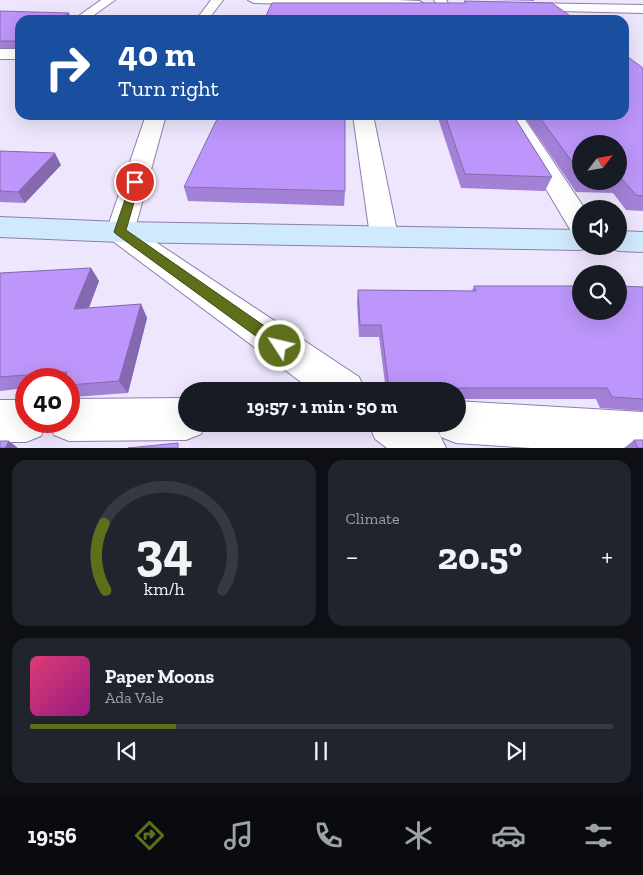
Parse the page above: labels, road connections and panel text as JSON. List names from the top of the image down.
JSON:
{
  "north": "top right",
  "page": {
    "turn": ["40 m", "Turn right"],
    "limit": "40",
    "trip": "19:57 · 1 min · 50 m",
    "tile": "Climate",
    "heat": ["−", "20.5°", "+"],
    "song": ["Paper Moons", "Ada Vale"],
    "tabs": "19:56",
    "gauge": ["34", "km/h"]
  }
}
